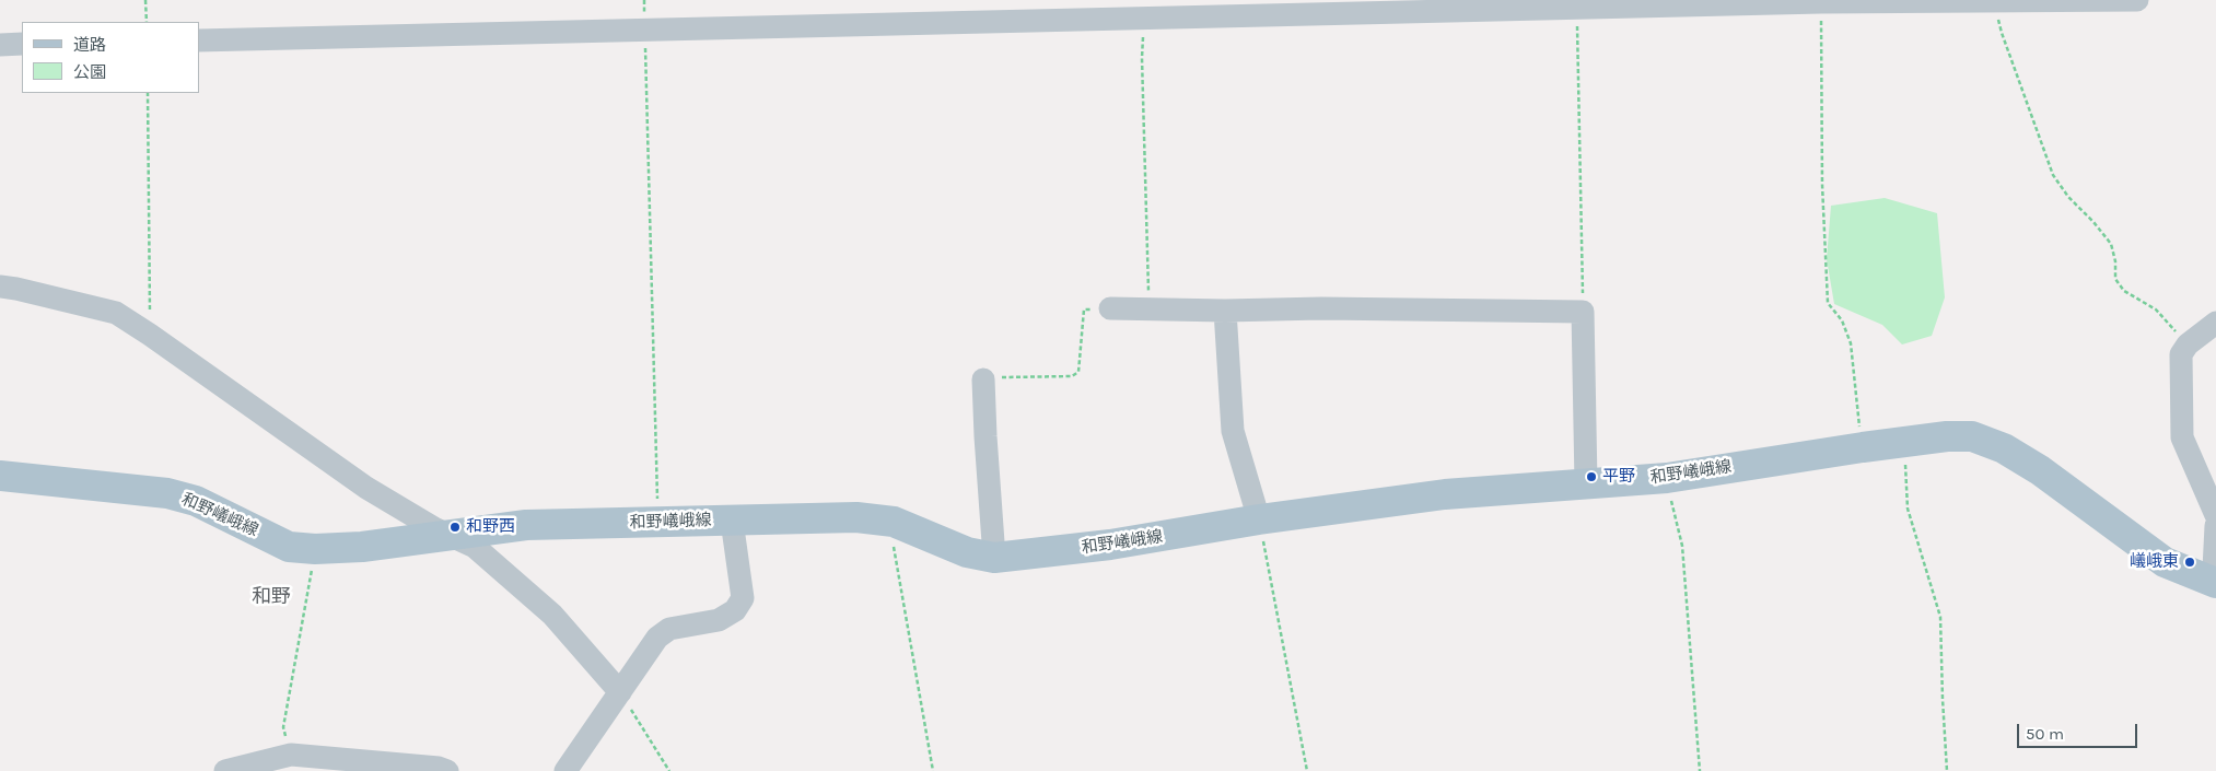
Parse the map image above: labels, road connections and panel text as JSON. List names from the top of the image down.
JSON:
{
  "streets": {
    "main road": ["和野嶬峨線"]
  },
  "districts": ["和野"],
  "places": ["平野", "和野西", "嶬峨東"],
  "legend": ["道路", "公園"],
  "scale_bar": "50 m"
}
